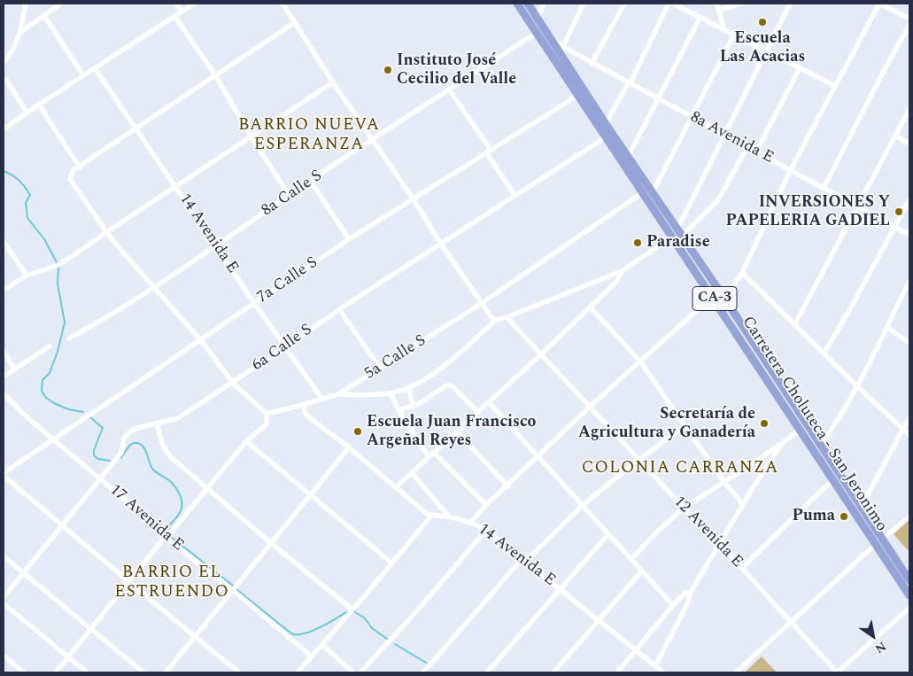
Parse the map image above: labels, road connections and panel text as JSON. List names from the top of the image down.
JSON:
{
  "streets": {
    "highway": ["CA-3", "Carretera Choluteca - San Jeronimo"],
    "street": [
      "8a Avenida E",
      "8a Calle S",
      "14 Avenida E",
      "7a Calle S",
      "6a Calle S",
      "5a Calle S",
      "17 Avenida E",
      "12 Avenida E"
    ]
  },
  "crossings": [
    ["8a Avenida E", "6a Calle S"],
    ["8a Avenida E", "Carretera Choluteca - San Jeronimo"],
    ["8a Calle S", "14 Avenida E"],
    ["8a Calle S", "Carretera Choluteca - San Jeronimo"],
    ["14 Avenida E", "7a Calle S"],
    ["14 Avenida E", "6a Calle S"],
    ["14 Avenida E", "5a Calle S"],
    ["7a Calle S", "Carretera Choluteca - San Jeronimo"],
    ["7a Calle S", "17 Avenida E"],
    ["6a Calle S", "Carretera Choluteca - San Jeronimo"],
    ["6a Calle S", "17 Avenida E"],
    ["5a Calle S", "Carretera Choluteca - San Jeronimo"]
  ],
  "districts": ["BARRIO NUEVA ESPERANZA", "COLONIA CARRANZA", "BARRIO EL ESTRUENDO"],
  "places": [
    "Escuela Las Acacias",
    "Instituto José Cecilio del Valle",
    "INVERSIONES Y PAPELERIA GADIEL",
    "Paradise",
    "Secretaría de Agricultura y Ganadería",
    "Escuela Juan Francisco Argeñal Reyes",
    "Puma"
  ],
  "north": "bottom right"
}
